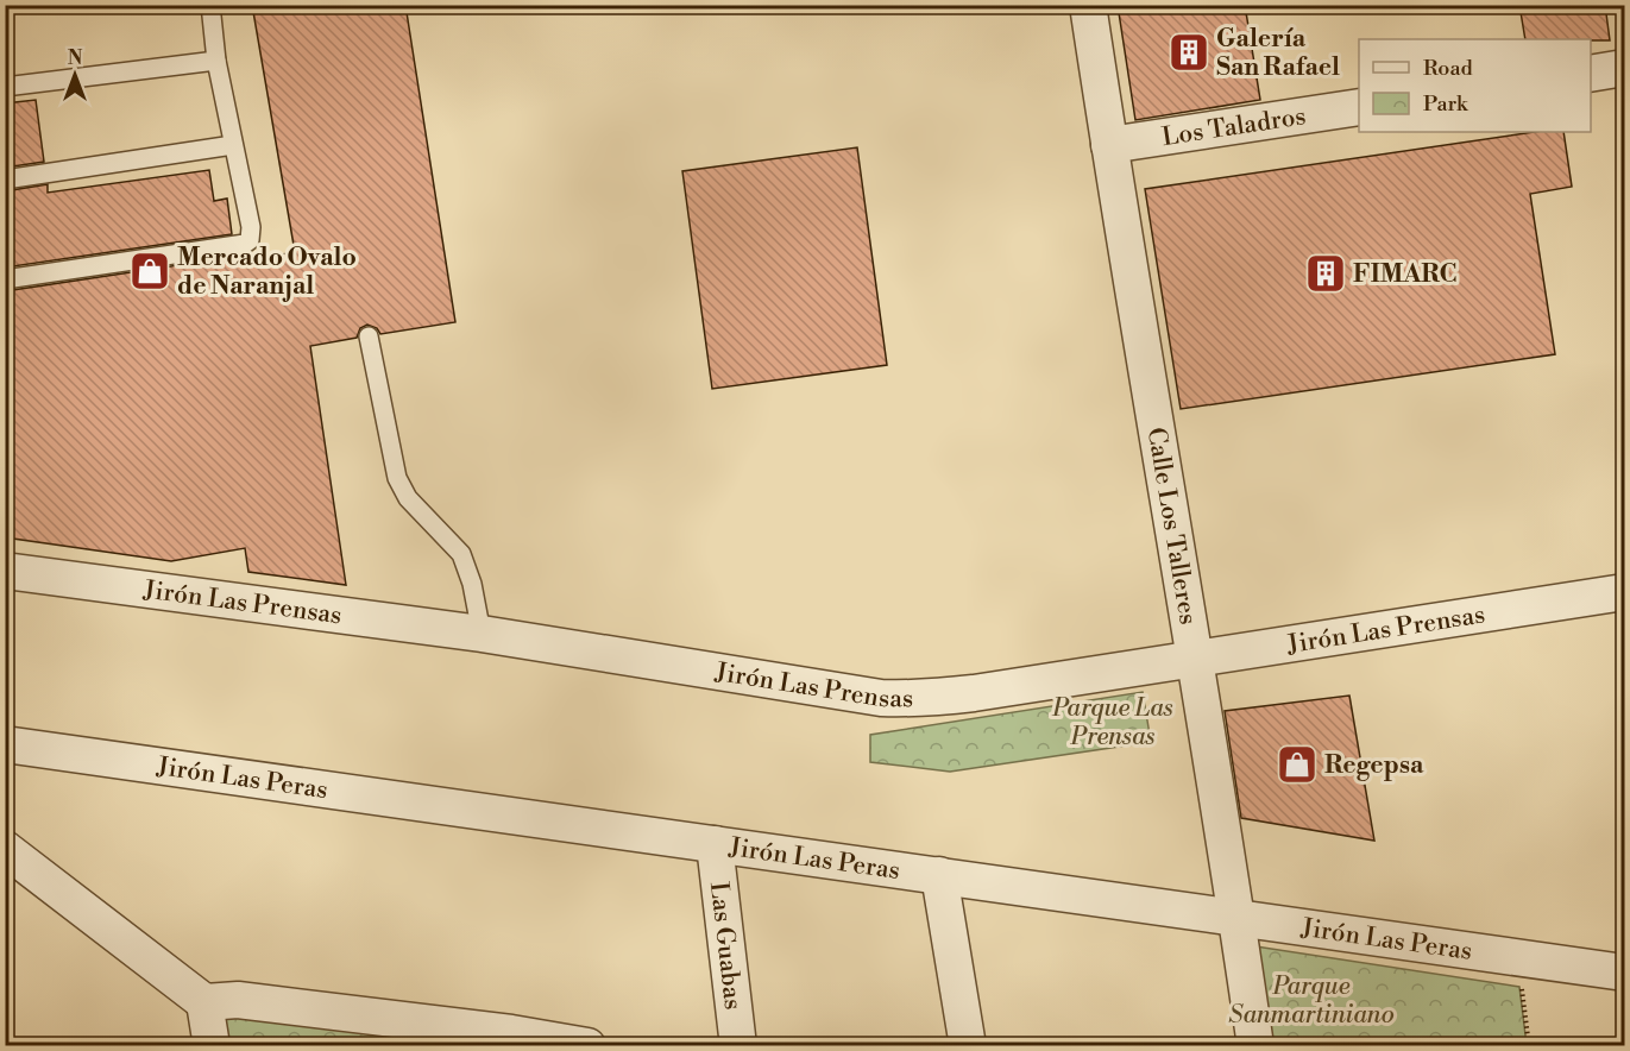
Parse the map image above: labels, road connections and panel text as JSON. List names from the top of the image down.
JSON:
{
  "streets": {
    "street": [
      "Los Taladros",
      "Calle Los Talleres",
      "Jirón Las Prensas",
      "Jirón Las Peras",
      "Las Guabas"
    ]
  },
  "crossings": [
    ["Los Taladros", "Calle Los Talleres"],
    ["Calle Los Talleres", "Jirón Las Prensas"],
    ["Calle Los Talleres", "Jirón Las Peras"],
    ["Jirón Las Peras", "Las Guabas"]
  ],
  "parks": ["Parque Las Prensas", "Parque Sanmartiniano"],
  "places": {
    "building": ["Galería San Rafael", "FIMARC"],
    "shop": ["Mercado Ovalo de Naranjal", "Regepsa"]
  },
  "legend": ["Road", "Park"],
  "north": "top"
}
